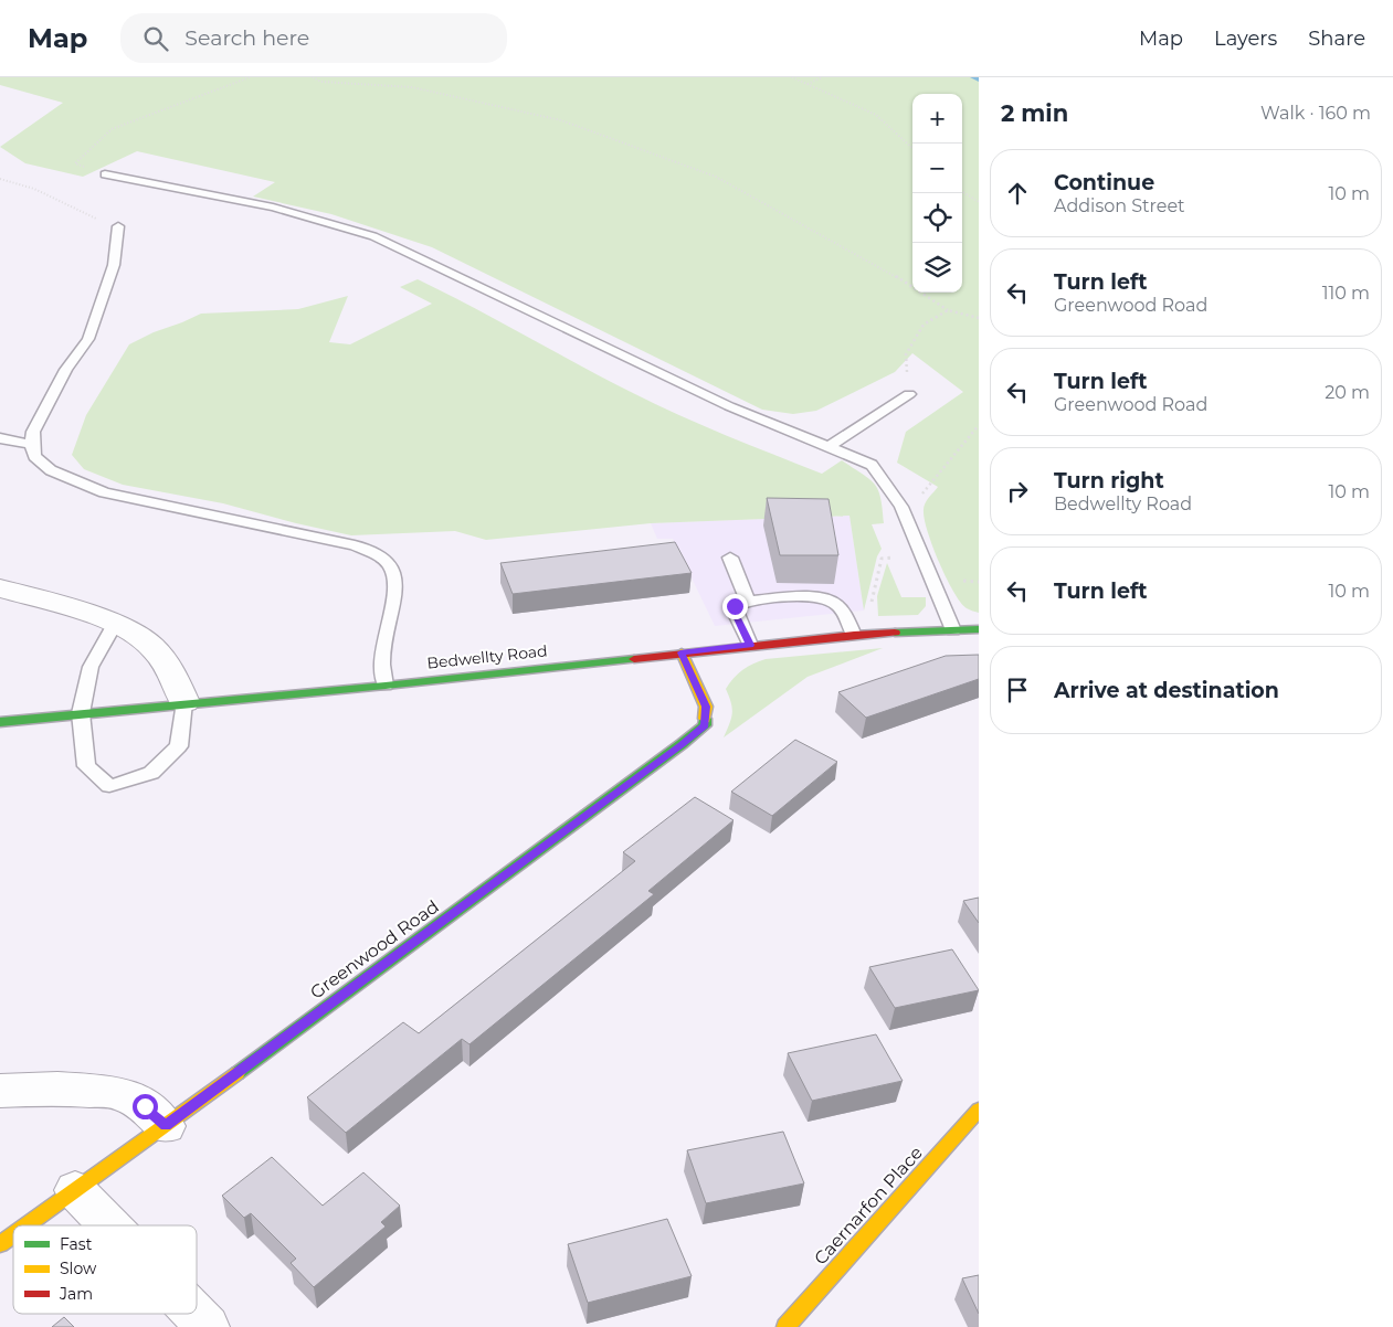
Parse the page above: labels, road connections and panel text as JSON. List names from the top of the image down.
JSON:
{
  "streets": {
    "street": ["Bedwellty Road", "Greenwood Road", "Caernarfon Place"]
  },
  "crossings": [
    ["Bedwellty Road", "Greenwood Road"]
  ],
  "legend": ["Fast", "Slow", "Jam"],
  "page": {
    "header": "Map",
    "search": "Search here",
    "nav": ["Map", "Layers", "Share"],
    "heading": ["2 min", "Walk · 160 m"],
    "map_buttons": ["+", "−"],
    "list": [
      ["Continue", "Addison Street", "10 m"],
      ["Turn left", "Greenwood Road", "110 m"],
      ["Turn left", "Greenwood Road", "20 m"],
      ["Turn right", "Bedwellty Road", "10 m"],
      ["Turn left", "10 m"],
      "Arrive at destination"
    ]
  }
}
